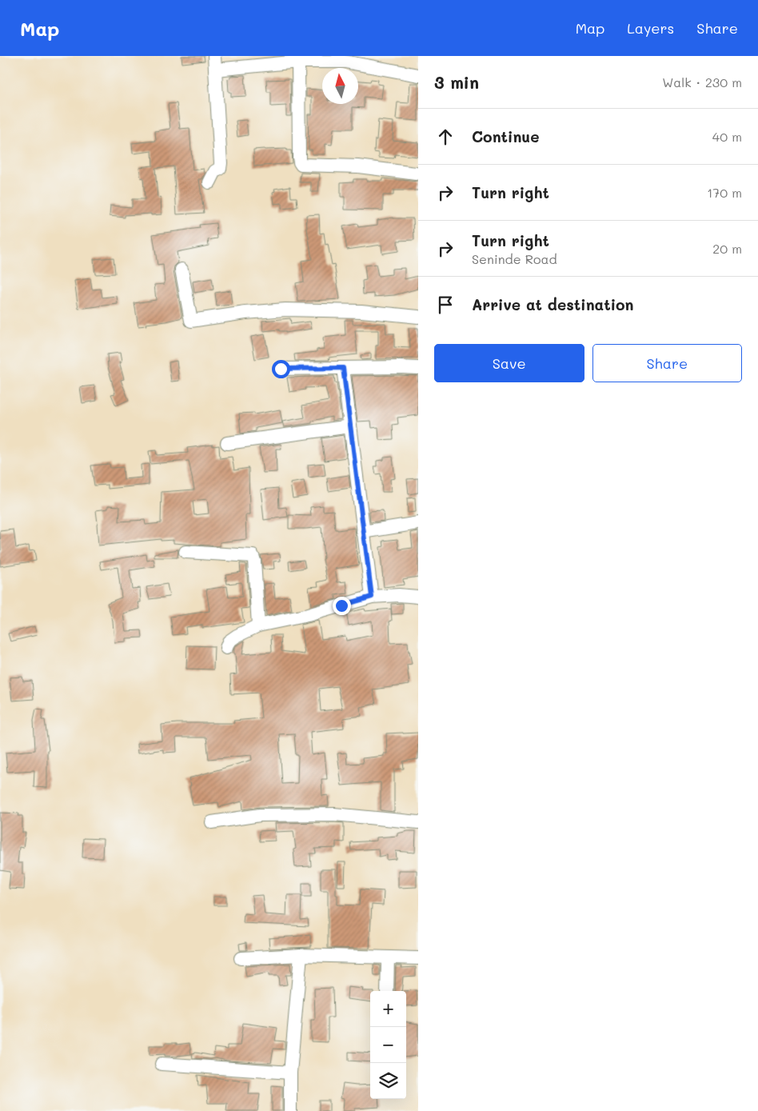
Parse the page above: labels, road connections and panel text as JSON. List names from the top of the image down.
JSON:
{
  "north": "top",
  "page": {
    "header": "Map",
    "nav": ["Map", "Layers", "Share"],
    "heading": ["3 min", "Walk · 230 m"],
    "list": [
      ["Continue", "40 m"],
      ["Turn right", "170 m"],
      ["Turn right", "Seninde Road", "20 m"],
      "Arrive at destination"
    ],
    "buttons": ["Save", "Share"],
    "map_buttons": ["+", "−"]
  }
}
